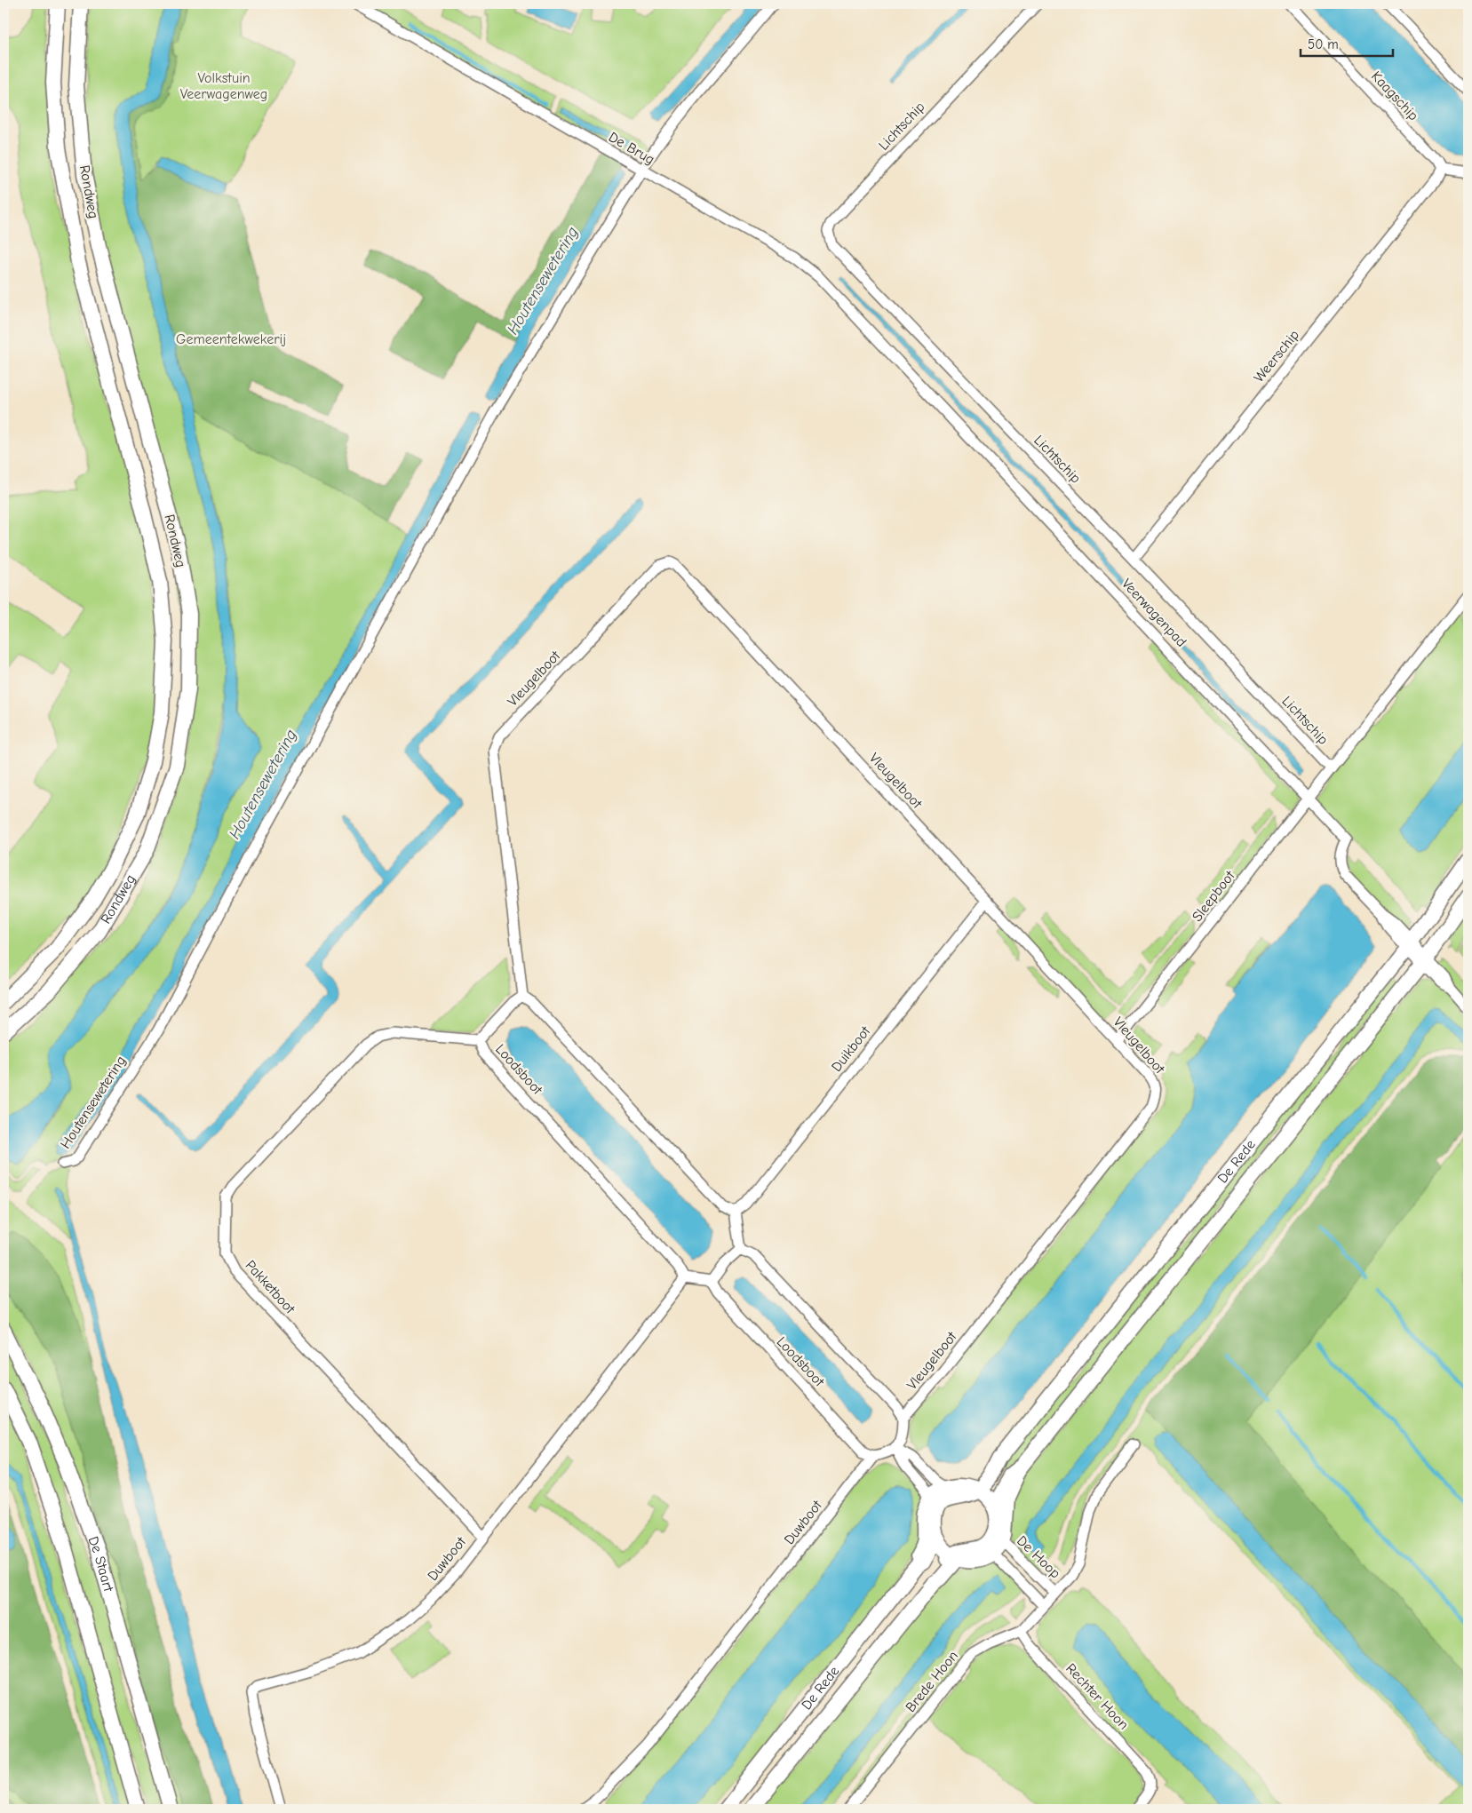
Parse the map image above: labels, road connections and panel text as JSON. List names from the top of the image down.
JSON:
{
  "streets": {
    "main road": ["Rondweg", "De Rede", "De Staart"],
    "street": [
      "Kaagschip",
      "Lichtschip",
      "De Brug",
      "Weerschip",
      "Veerwagenpad",
      "Vleugelboot",
      "Sleepboot",
      "Duikboot",
      "Loodsboot",
      "Houtensewetering",
      "Pakketboot",
      "Duwboot",
      "De Hoop",
      "Brede Hoon",
      "Rechter Hoon"
    ]
  },
  "crossings": [
    ["Kaagschip", "Weerschip"],
    ["Lichtschip", "Weerschip"],
    ["Lichtschip", "Sleepboot"],
    ["De Brug", "Veerwagenpad"],
    ["De Brug", "Houtensewetering"],
    ["Veerwagenpad", "Sleepboot"],
    ["Veerwagenpad", "De Rede"],
    ["Vleugelboot", "Sleepboot"],
    ["Vleugelboot", "Duikboot"],
    ["Vleugelboot", "Loodsboot"],
    ["Loodsboot", "Pakketboot"],
    ["Loodsboot", "Duwboot"],
    ["Pakketboot", "Duwboot"],
    ["De Hoop", "Brede Hoon"],
    ["Brede Hoon", "Rechter Hoon"]
  ],
  "water": ["Houtensewetering"],
  "parks": ["Volkstuin Veerwagenweg", "Gemeentekwekerij"],
  "scale_bar": "50 m"
}
